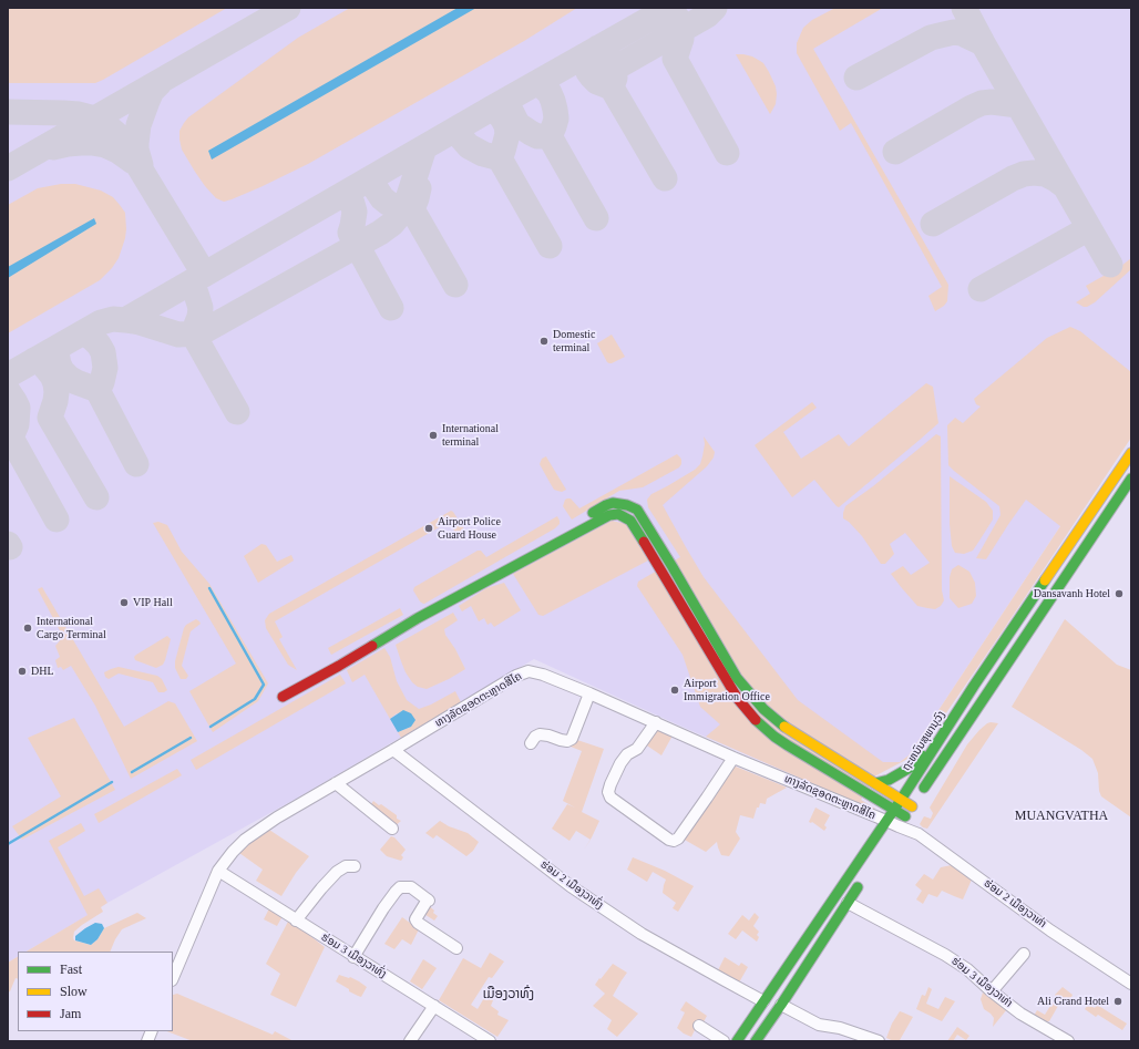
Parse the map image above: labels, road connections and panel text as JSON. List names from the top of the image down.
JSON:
{
  "streets": {
    "main road": ["ຖະຫນົນສຸພານຸວົງ"],
    "street": [
      "ທາງລັດຊອດຕະຫຼາດສີໄຄ",
      "ຮ່ອມ 2 ເມືອງວາທົ່ງ",
      "ຮ່ອມ 2 ເມືອງວາທ່າ",
      "ຮ່ອມ 3 ເມືອງວາທົ່ງ",
      "ຮ່ອມ 3 ເມືອງວາທ່າ"
    ]
  },
  "crossings": [
    ["ທາງລັດຊອດຕະຫຼາດສີໄຄ", "ຖະຫນົນສຸພານຸວົງ"],
    ["ທາງລັດຊອດຕະຫຼາດສີໄຄ", "ຮ່ອມ 2 ເມືອງວາທົ່ງ"],
    ["ທາງລັດຊອດຕະຫຼາດສີໄຄ", "ຮ່ອມ 2 ເມືອງວາທ່າ"],
    ["ທາງລັດຊອດຕະຫຼາດສີໄຄ", "ຮ່ອມ 3 ເມືອງວາທົ່ງ"],
    ["ຖະຫນົນສຸພານຸວົງ", "ຮ່ອມ 2 ເມືອງວາທົ່ງ"]
  ],
  "districts": ["MUANGVATHA", "ເມືອງວາທົ່ງ"],
  "places": [
    "Domestic terminal",
    "International terminal",
    "Airport Police Guard House",
    "Dansavanh Hotel",
    "VIP Hall",
    "International Cargo Terminal",
    "DHL",
    "Airport Immigration Office",
    "Ali Grand Hotel"
  ],
  "legend": ["Fast", "Slow", "Jam"]
}
